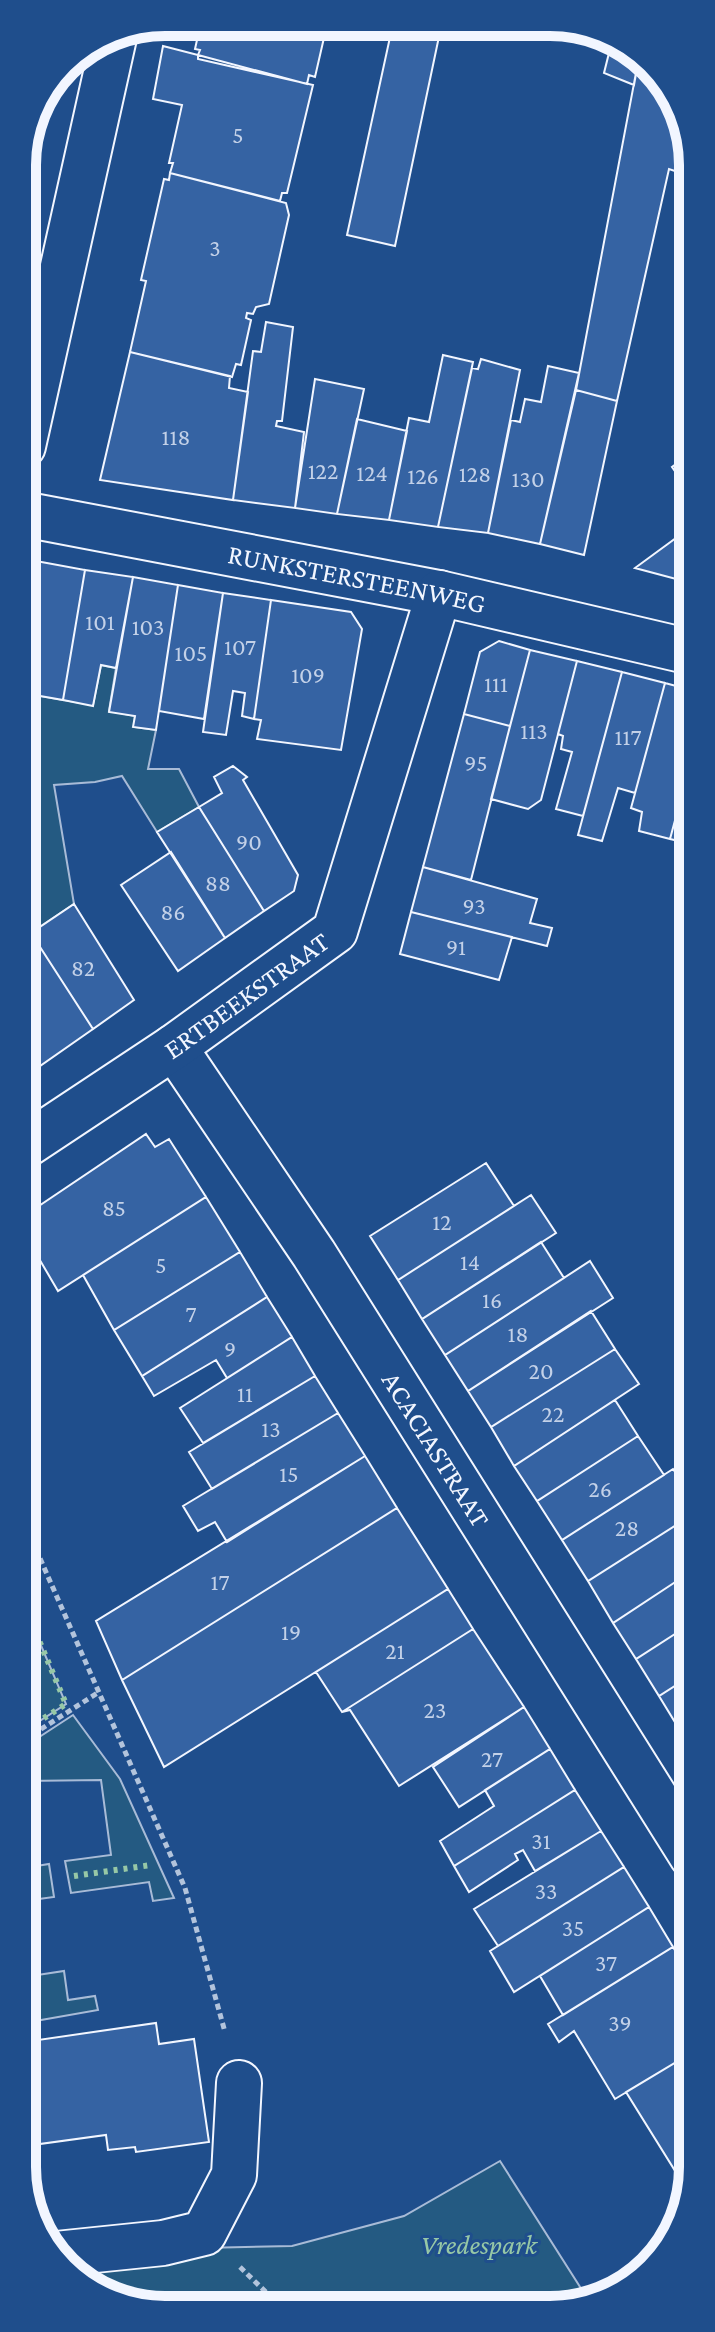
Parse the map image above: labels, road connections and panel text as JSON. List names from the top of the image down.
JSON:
{
  "streets": {
    "street": ["RUNKSTERSTEENWEG", "ERTBEEKSTRAAT", "ACACIASTRAAT"]
  },
  "crossings": [
    ["RUNKSTERSTEENWEG", "ERTBEEKSTRAAT"],
    ["ERTBEEKSTRAAT", "ACACIASTRAAT"]
  ],
  "parks": ["Vredespark"],
  "house_numbers": [
    "5",
    "3",
    "118",
    "122",
    "124",
    "128",
    "126",
    "130",
    "101",
    "103",
    "107",
    "105",
    "109",
    "111",
    "113",
    "117",
    "95",
    "90",
    "88",
    "93",
    "86",
    "91",
    "82",
    "85",
    "12",
    "14",
    "5",
    "16",
    "7",
    "18",
    "9",
    "20",
    "11",
    "22",
    "13",
    "15",
    "26",
    "28",
    "17",
    "19",
    "21",
    "23",
    "27",
    "31",
    "33",
    "35",
    "37",
    "39"
  ]
}
